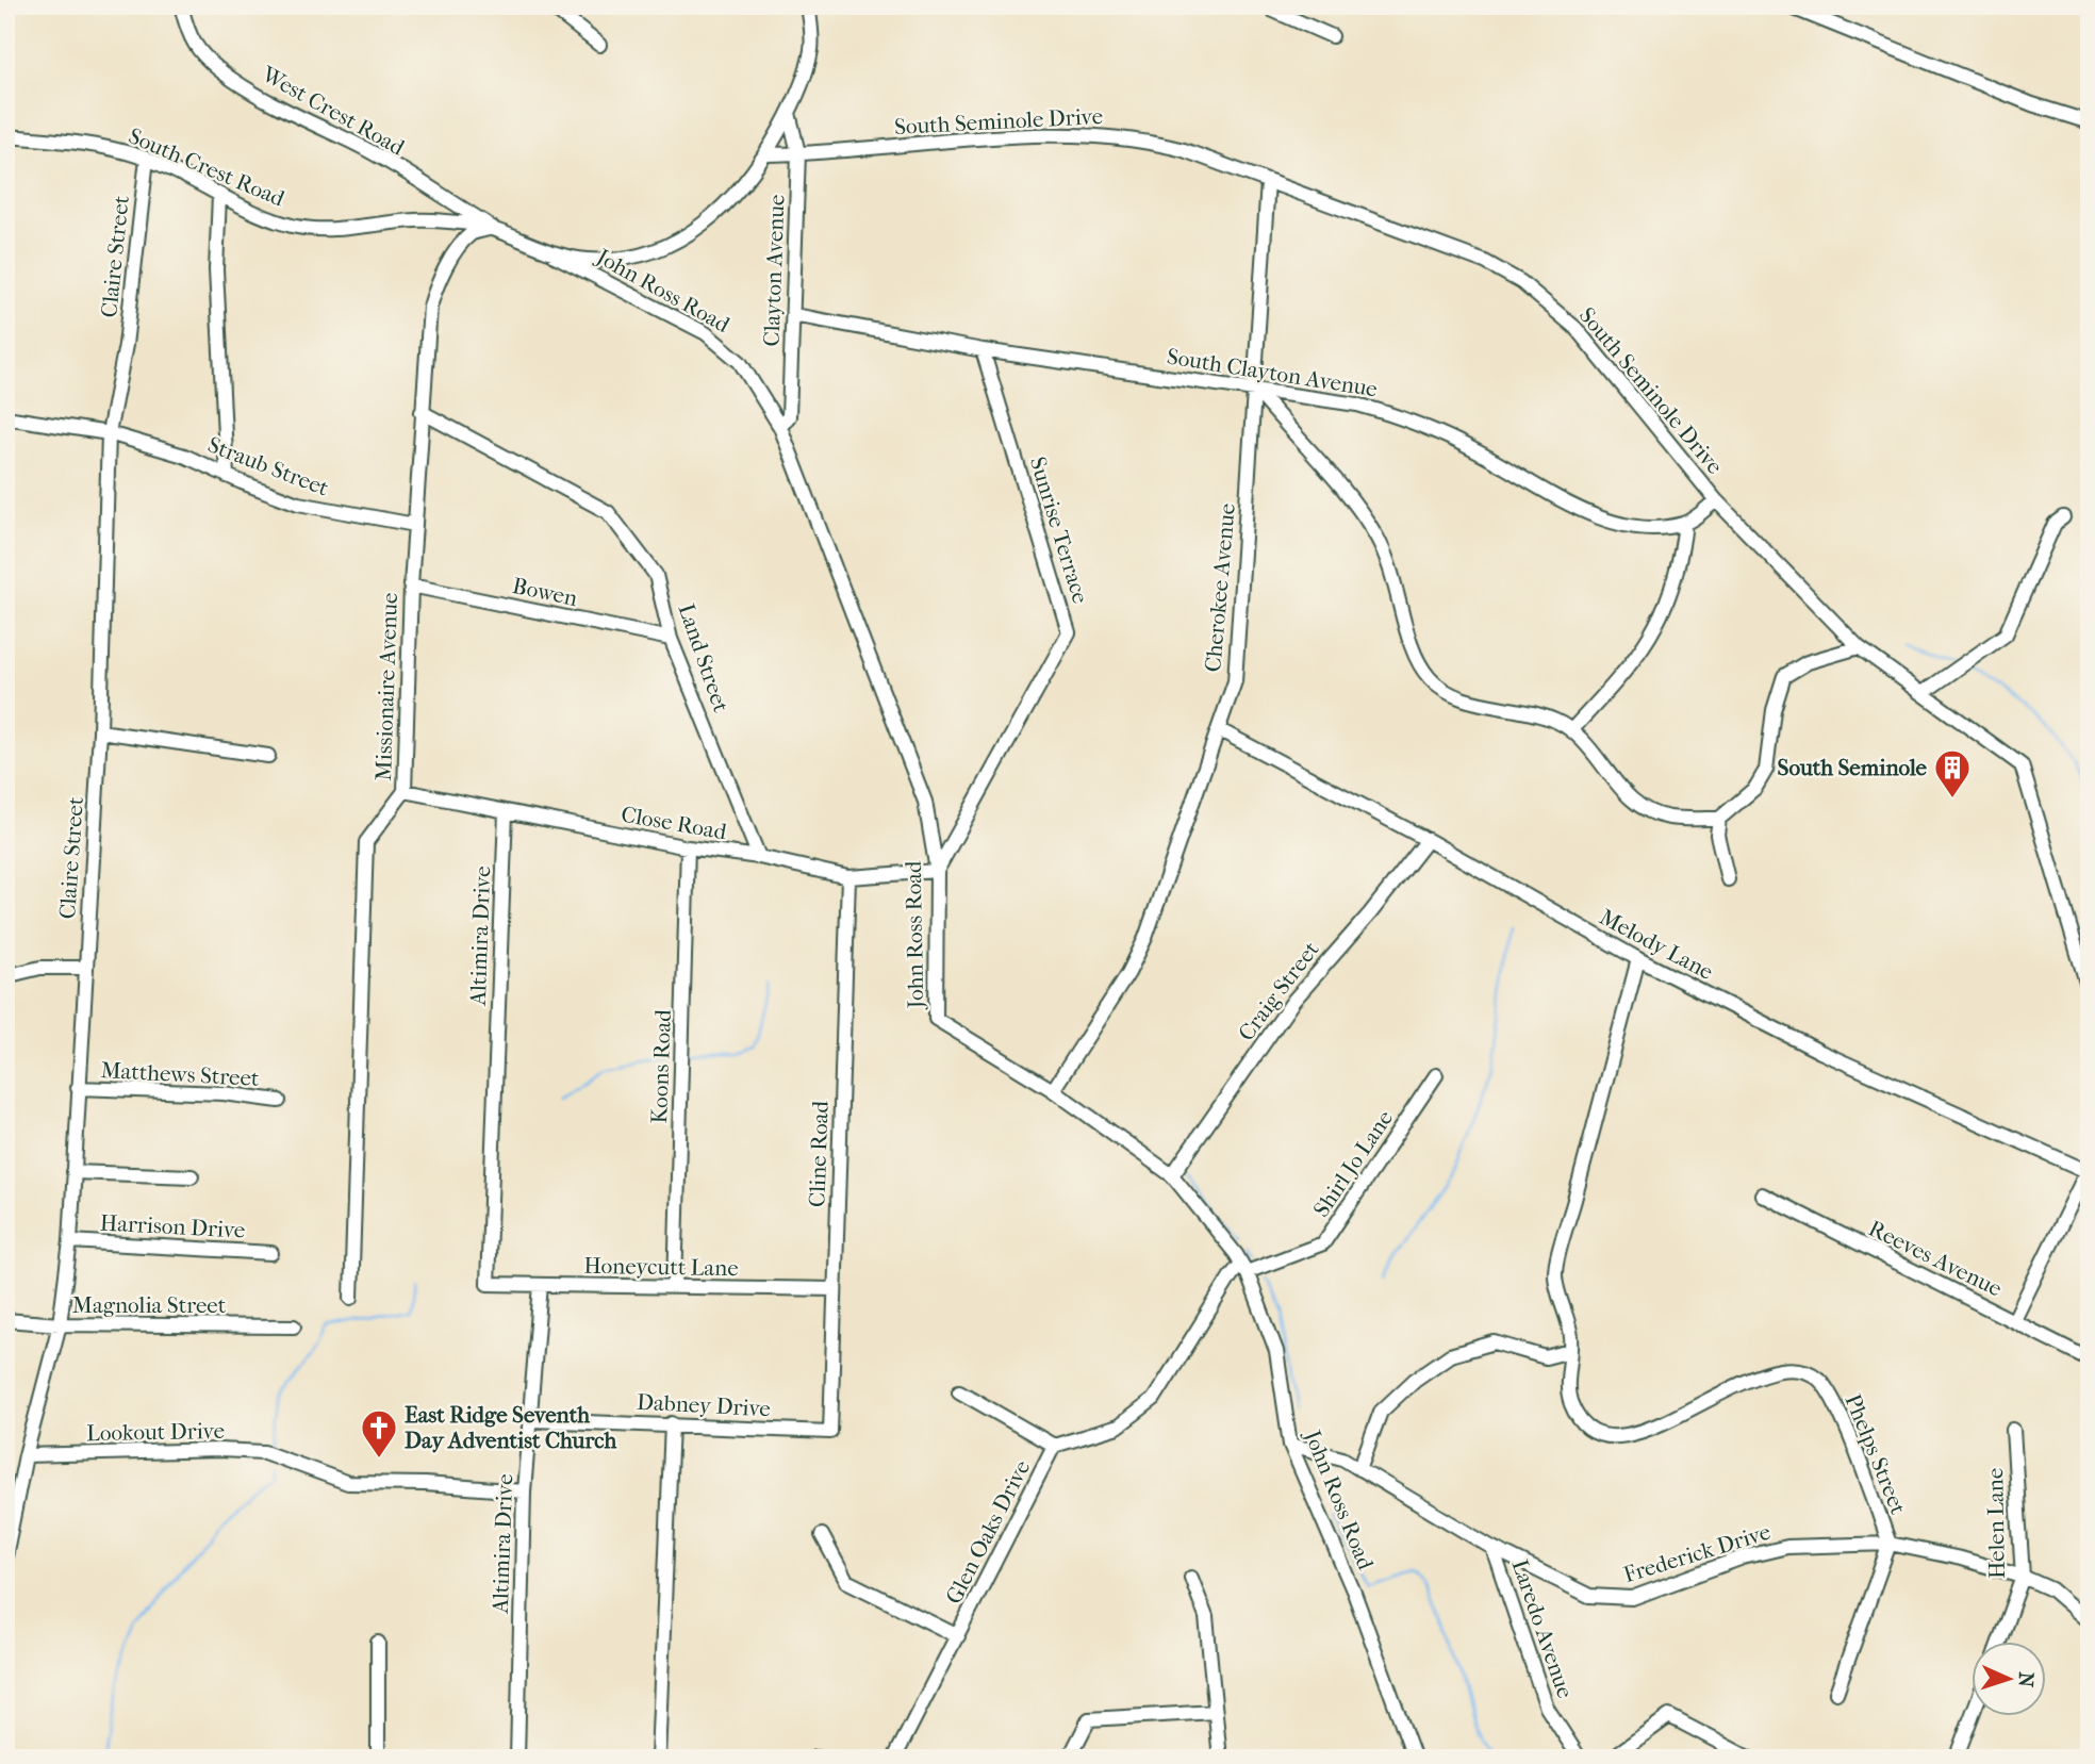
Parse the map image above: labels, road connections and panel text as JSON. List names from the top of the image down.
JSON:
{
  "streets": {
    "street": [
      "West Crest Road",
      "South Seminole Drive",
      "South Crest Road",
      "Claire Street",
      "Clayton Avenue",
      "John Ross Road",
      "South Clayton Avenue",
      "Straub Street",
      "Sunrise Terrace",
      "Cherokee Avenue",
      "Bowen",
      "Land Street",
      "Missionaire Avenue",
      "Close Road",
      "Altimira Drive",
      "Melody Lane",
      "Craig Street",
      "Koons Road",
      "Matthews Street",
      "Cline Road",
      "Shirl Jo Lane",
      "Harrison Drive",
      "Reeves Avenue",
      "Honeycutt Lane",
      "Magnolia Street",
      "Dabney Drive",
      "Lookout Drive",
      "Phelps Street",
      "Helen Lane",
      "Glen Oaks Drive",
      "Frederick Drive",
      "Laredo Avenue"
    ]
  },
  "crossings": [
    ["West Crest Road", "South Crest Road"],
    ["West Crest Road", "Missionaire Avenue"],
    ["South Seminole Drive", "South Crest Road"],
    ["South Seminole Drive", "Clayton Avenue"],
    ["South Seminole Drive", "Cherokee Avenue"],
    ["South Crest Road", "Claire Street"],
    ["South Crest Road", "Clayton Avenue"],
    ["South Crest Road", "John Ross Road"],
    ["South Crest Road", "Missionaire Avenue"],
    ["Claire Street", "Straub Street"],
    ["Claire Street", "Matthews Street"],
    ["Claire Street", "Harrison Drive"],
    ["Claire Street", "Magnolia Street"],
    ["Claire Street", "Lookout Drive"],
    ["Clayton Avenue", "John Ross Road"],
    ["Clayton Avenue", "South Clayton Avenue"],
    ["John Ross Road", "Sunrise Terrace"],
    ["John Ross Road", "Cherokee Avenue"],
    ["John Ross Road", "Close Road"],
    ["John Ross Road", "Craig Street"],
    ["John Ross Road", "Shirl Jo Lane"],
    ["John Ross Road", "Glen Oaks Drive"],
    ["John Ross Road", "Frederick Drive"],
    ["South Clayton Avenue", "Sunrise Terrace"],
    ["South Clayton Avenue", "Cherokee Avenue"],
    ["Straub Street", "Missionaire Avenue"],
    ["Sunrise Terrace", "Close Road"],
    ["Cherokee Avenue", "Melody Lane"],
    ["Bowen", "Land Street"],
    ["Bowen", "Missionaire Avenue"],
    ["Land Street", "Missionaire Avenue"],
    ["Land Street", "Close Road"],
    ["Missionaire Avenue", "Close Road"],
    ["Close Road", "Altimira Drive"],
    ["Close Road", "Koons Road"],
    ["Close Road", "Cline Road"],
    ["Altimira Drive", "Honeycutt Lane"],
    ["Altimira Drive", "Dabney Drive"],
    ["Altimira Drive", "Lookout Drive"],
    ["Melody Lane", "Craig Street"],
    ["Melody Lane", "Phelps Street"],
    ["Koons Road", "Honeycutt Lane"],
    ["Cline Road", "Honeycutt Lane"],
    ["Cline Road", "Dabney Drive"],
    ["Shirl Jo Lane", "Glen Oaks Drive"],
    ["Phelps Street", "Frederick Drive"],
    ["Helen Lane", "Frederick Drive"],
    ["Frederick Drive", "Laredo Avenue"]
  ],
  "places": {
    "building": ["South Seminole"],
    "church": ["East Ridge Seventh Day Adventist Church"]
  },
  "north": "right"
}
